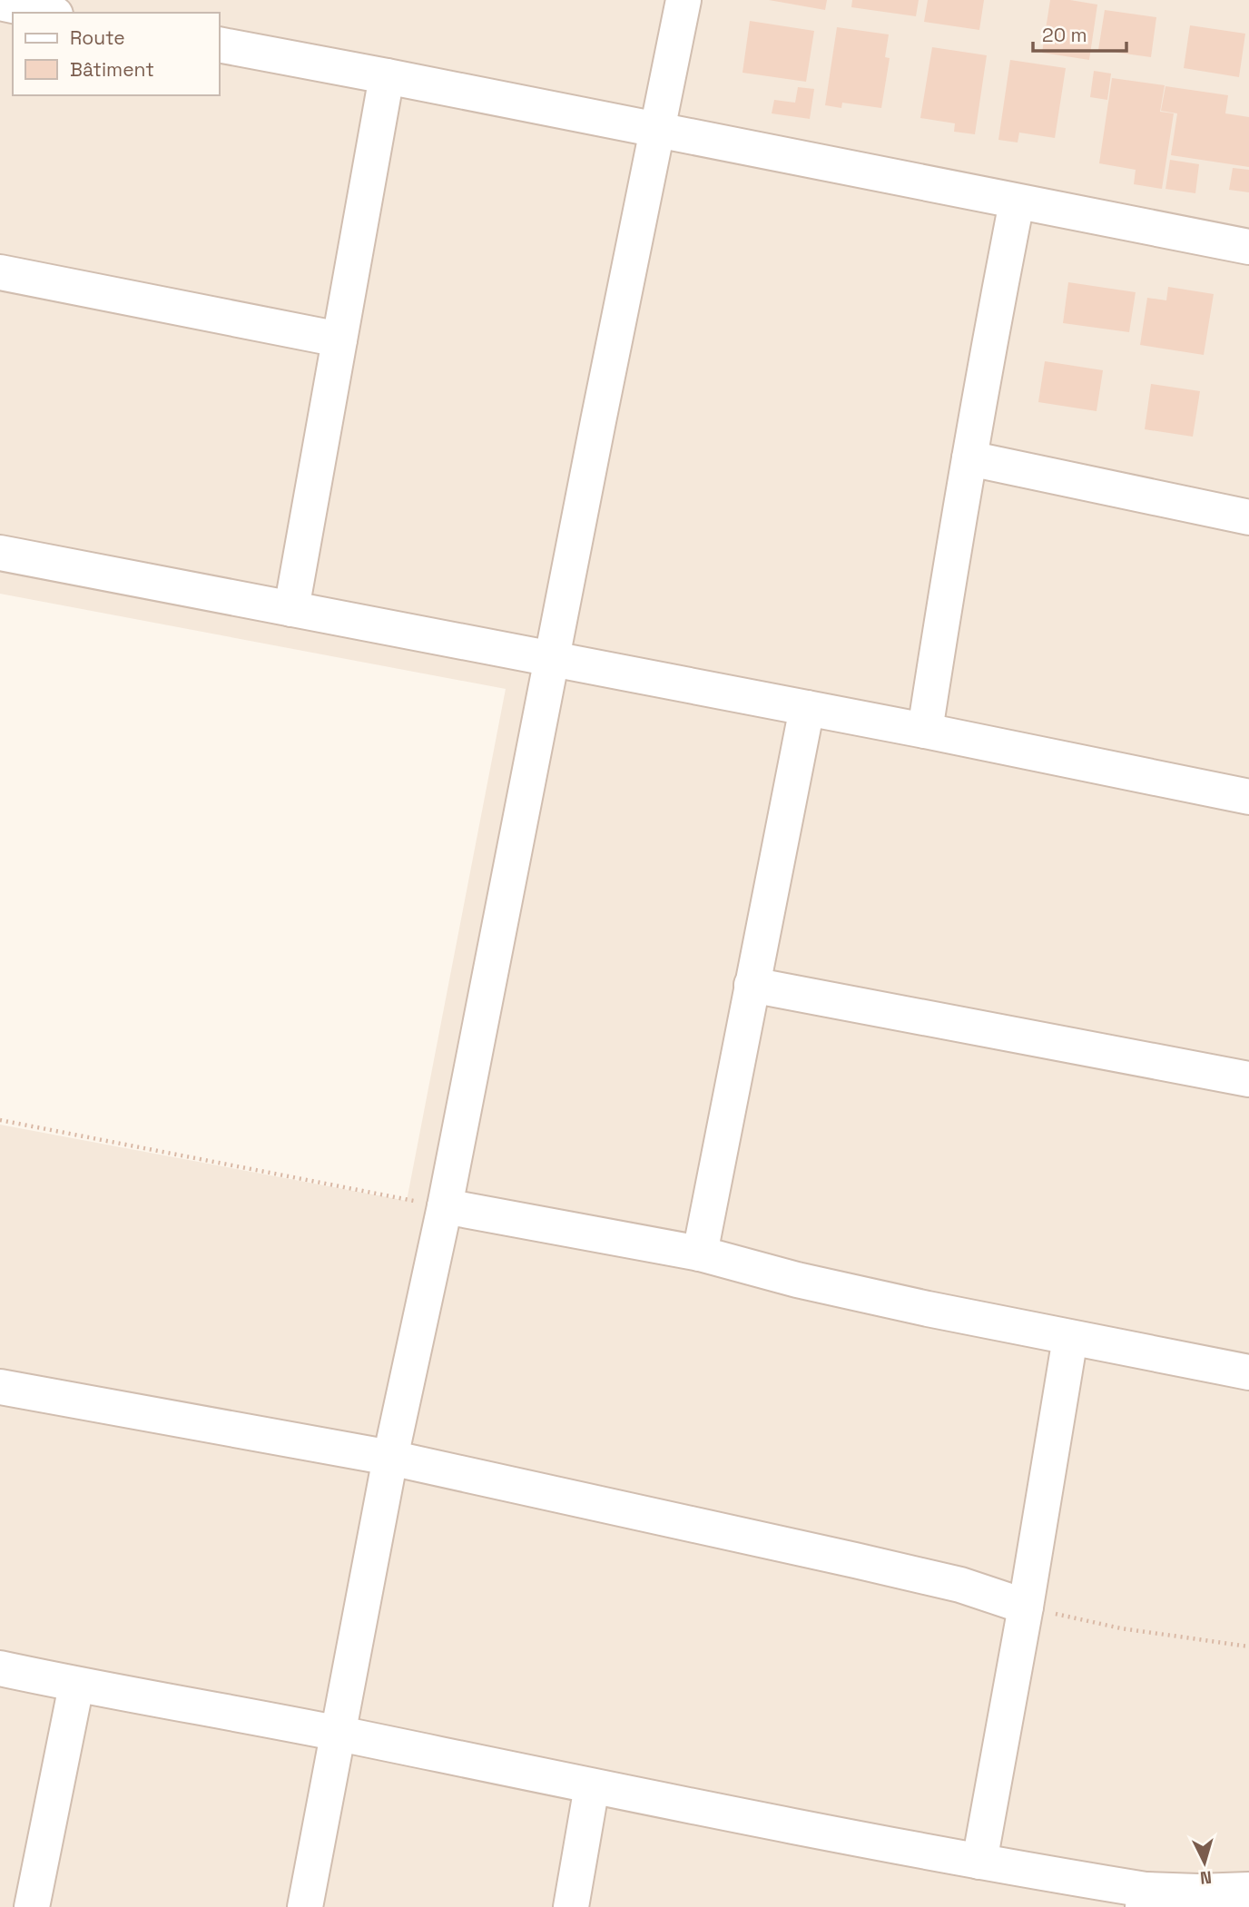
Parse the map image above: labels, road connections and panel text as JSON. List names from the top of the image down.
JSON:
{
  "legend": ["Route", "Bâtiment"],
  "scale_bar": "20 m",
  "north": "bottom"
}
